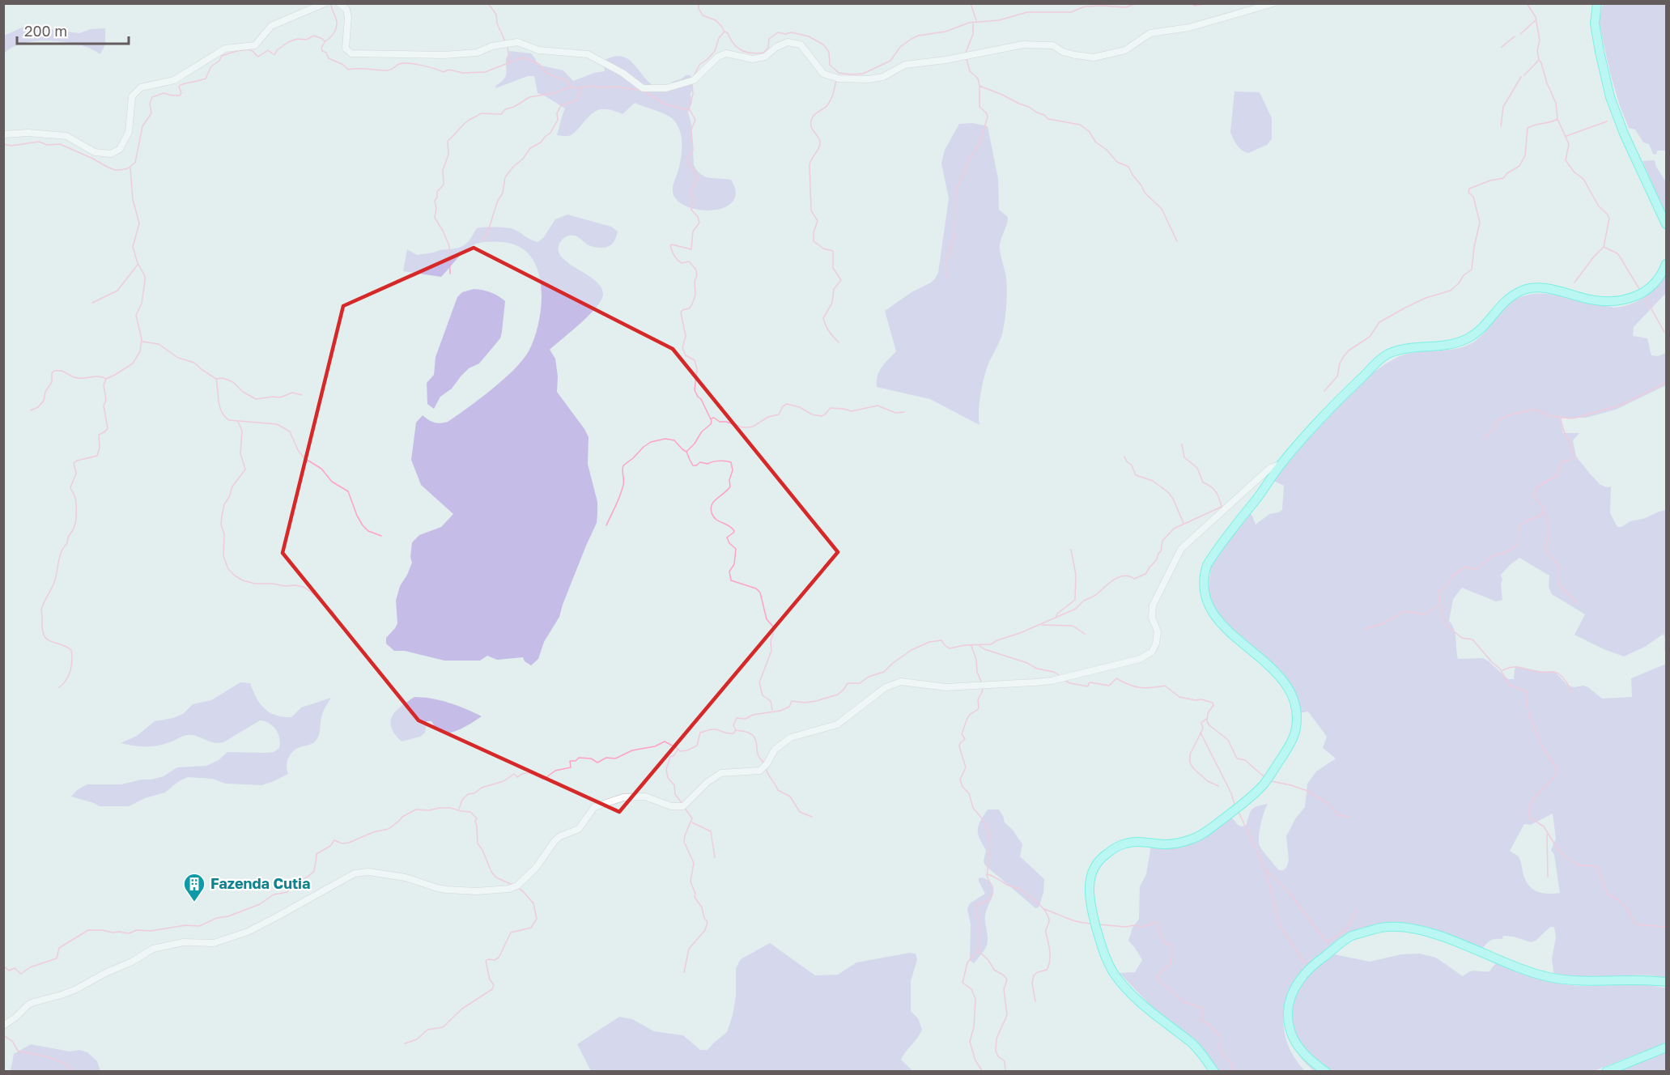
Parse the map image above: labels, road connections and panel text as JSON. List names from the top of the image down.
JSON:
{
  "places": {
    "building": ["Fazenda Cutia"]
  },
  "scale_bar": "200 m"
}
